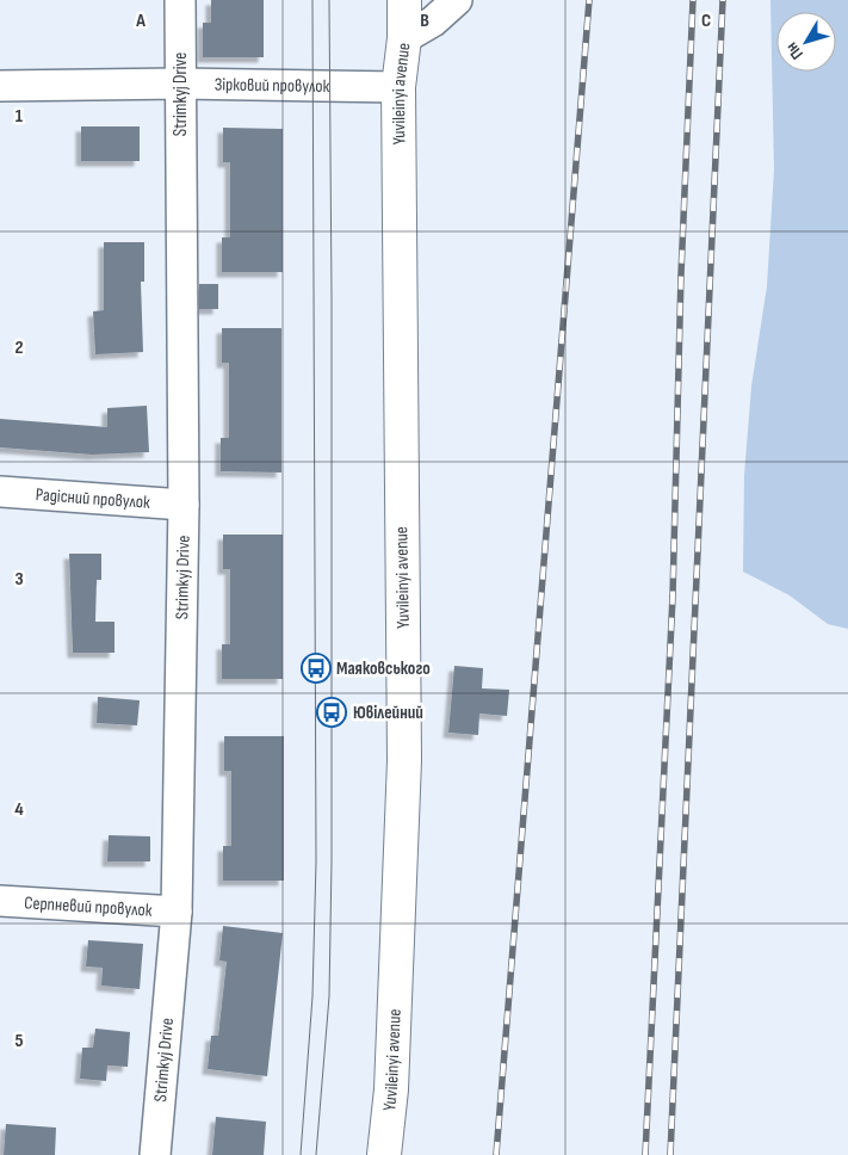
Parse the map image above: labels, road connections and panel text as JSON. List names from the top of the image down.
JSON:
{
  "streets": {
    "main road": ["Yuvileinyi avenue"],
    "street": [
      "Зірковий провулок",
      "Strimkyj Drive",
      "Радісний провулок",
      "Серпневий провулок"
    ]
  },
  "crossings": [
    ["Зірковий провулок", "Strimkyj Drive"],
    ["Зірковий провулок", "Yuvileinyi avenue"],
    ["Strimkyj Drive", "Радісний провулок"],
    ["Strimkyj Drive", "Серпневий провулок"]
  ],
  "places": {
    "bus stop": ["Маяковського", "Ювілейний"]
  },
  "north": "bottom left",
  "grid": {
    "columns": ["A", "B", "C"],
    "rows": [
      "1",
      "2",
      "3",
      "4",
      "5"
    ]
  }
}
